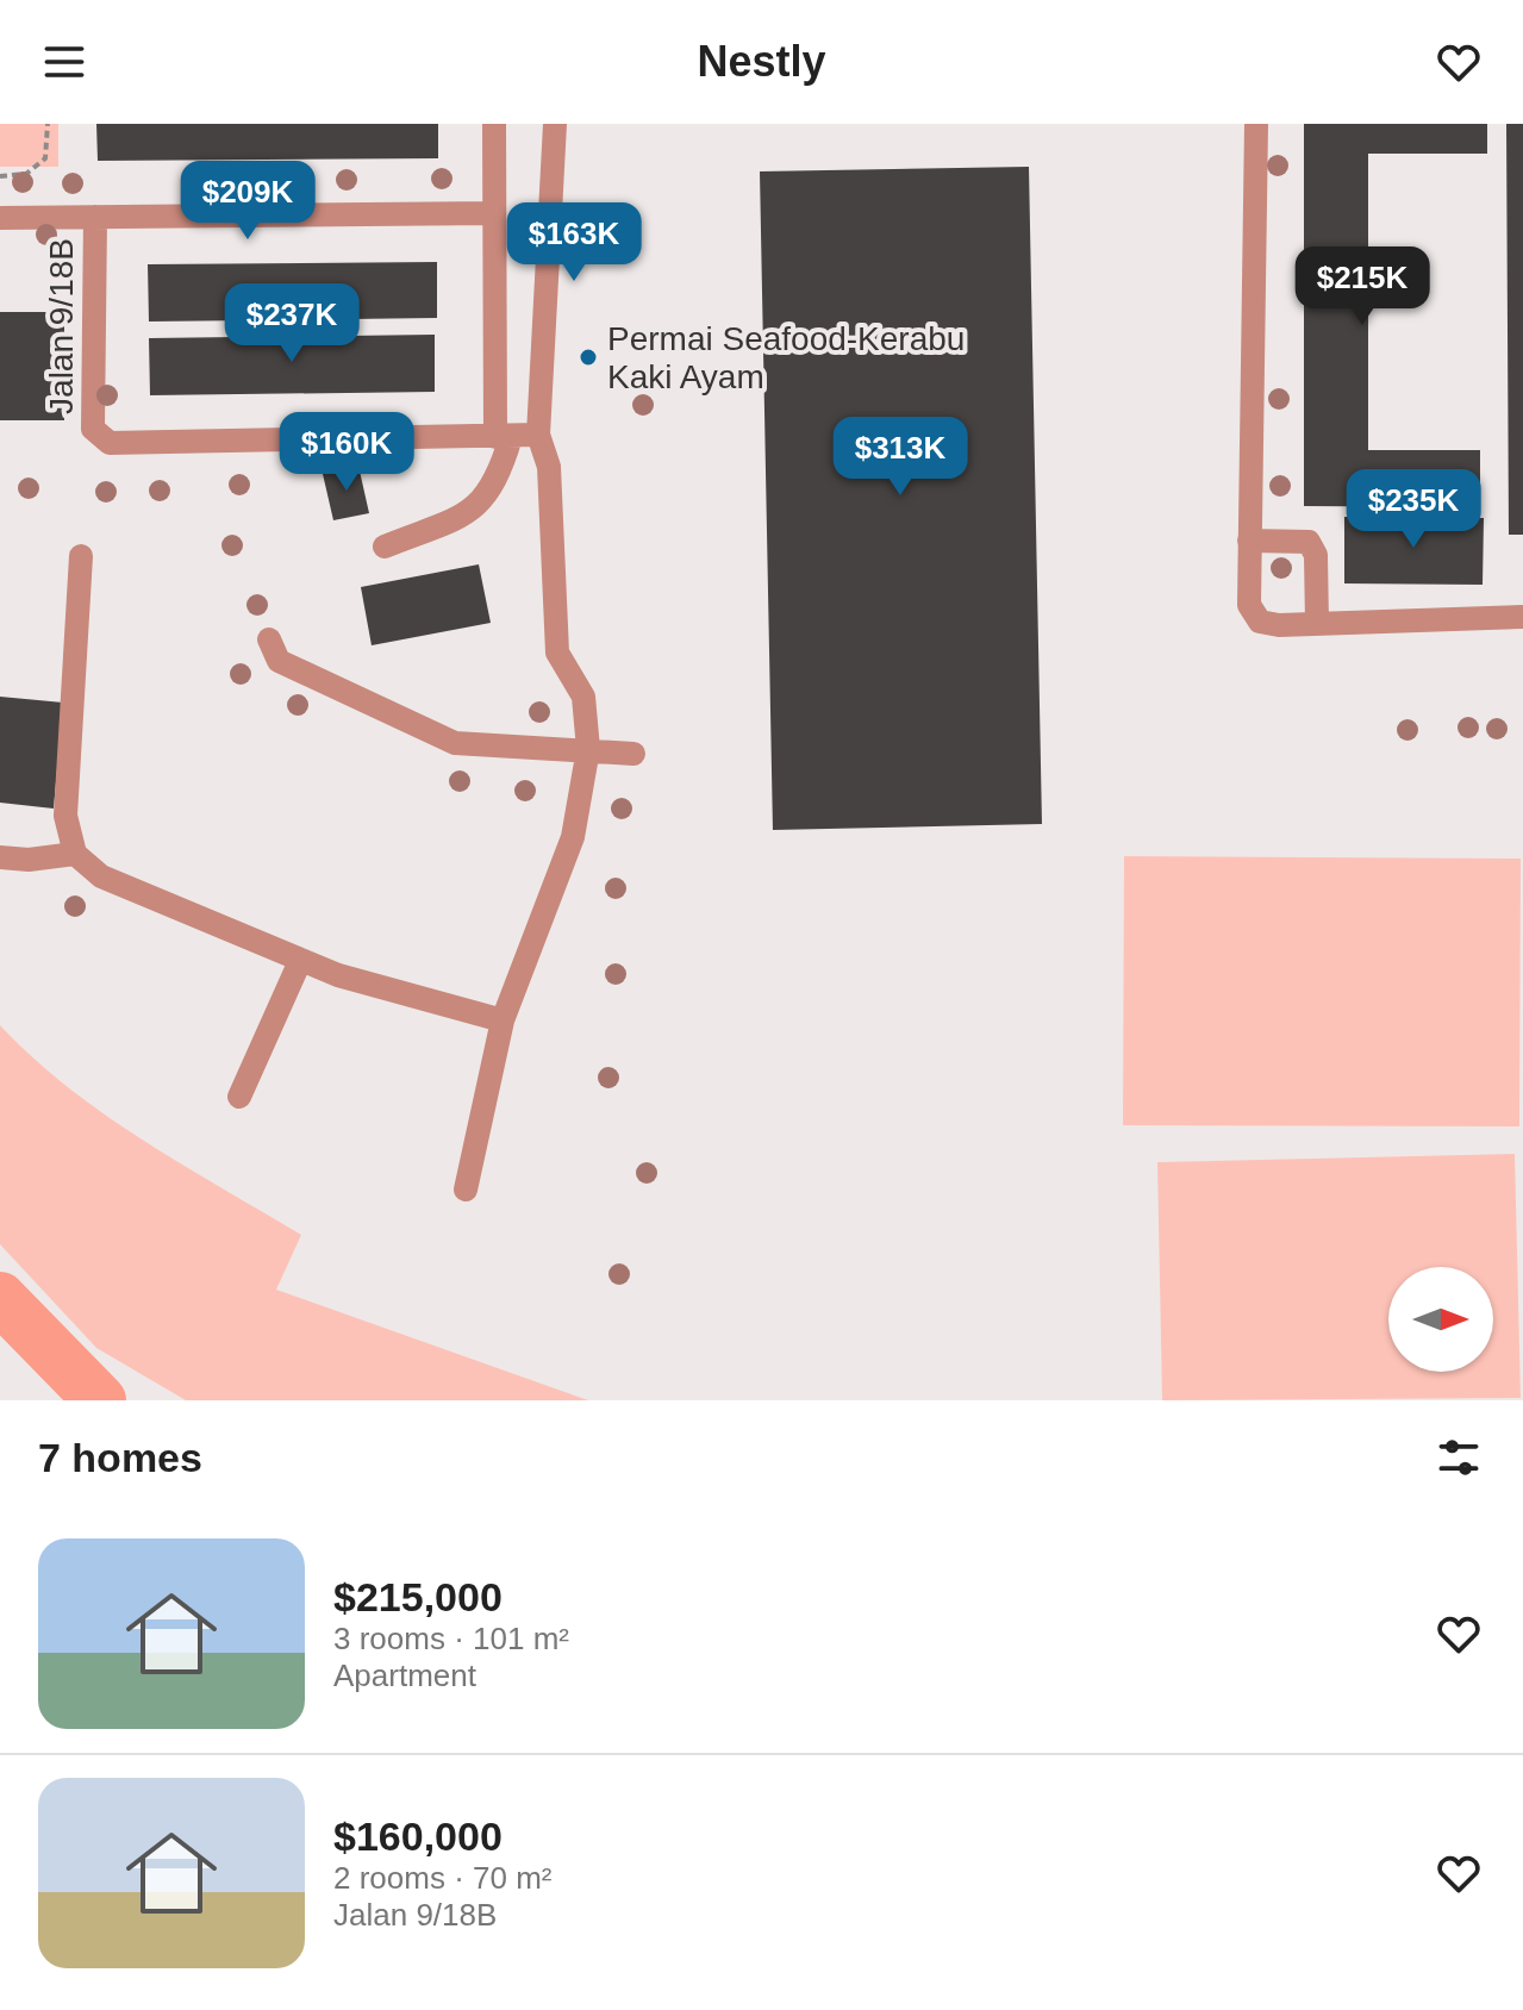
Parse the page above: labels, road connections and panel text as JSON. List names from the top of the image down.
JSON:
{
  "streets": {
    "street": ["Jalan 9/18B"]
  },
  "places": ["Permai Seafood-Kerabu Kaki Ayam"],
  "north": "right",
  "page": {
    "header": "Nestly",
    "price": [
      "$209K",
      "$163K",
      "$215K",
      "$237K",
      "$160K",
      "$313K",
      "$235K"
    ],
    "heading": "7 homes",
    "list": [
      {
        "name": "$215,000",
        "note": "3 rooms · 101 m² · Apartment"
      },
      {
        "name": "$160,000",
        "note": "2 rooms · 70 m² · Jalan 9/18B"
      }
    ]
  }
}
